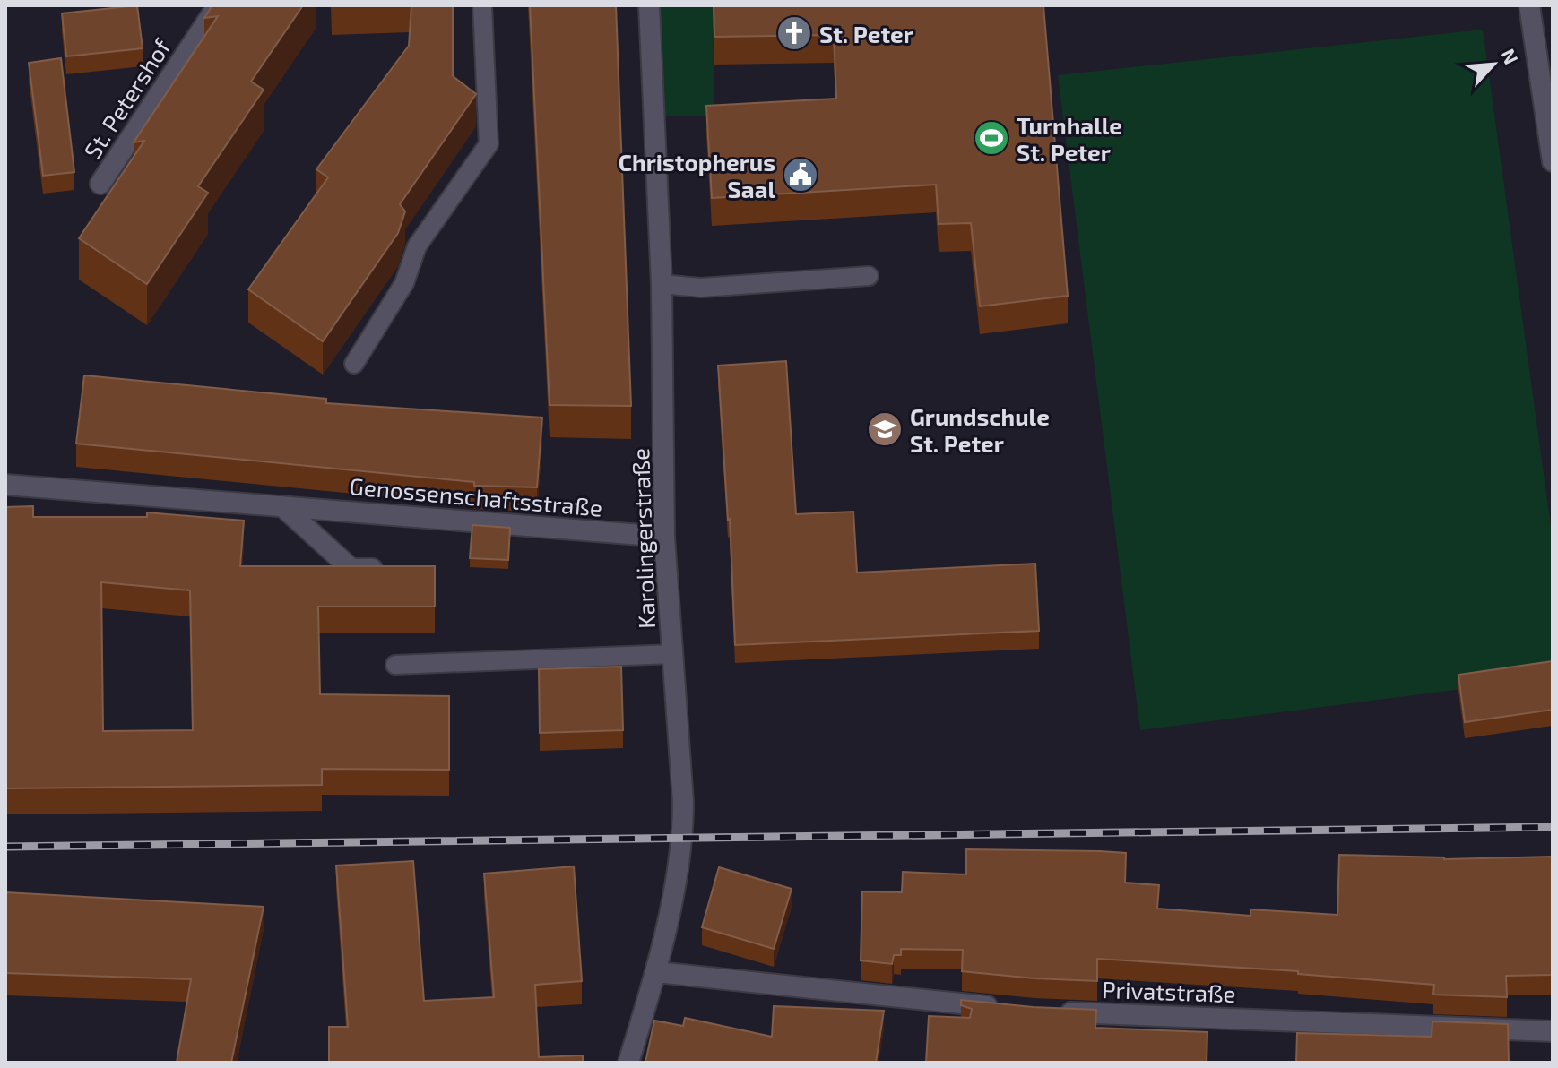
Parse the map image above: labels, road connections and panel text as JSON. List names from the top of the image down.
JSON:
{
  "streets": {
    "street": [
      "St. Petershof",
      "Genossenschaftsstraße",
      "Karolingerstraße",
      "Privatstraße"
    ]
  },
  "crossings": [
    ["Genossenschaftsstraße", "Karolingerstraße"]
  ],
  "places": {
    "church": ["St. Peter"],
    "sports": ["Turnhalle St. Peter"],
    "public building": ["Christopherus Saal"],
    "school or university": ["Grundschule St. Peter"]
  },
  "north": "top right"
}
